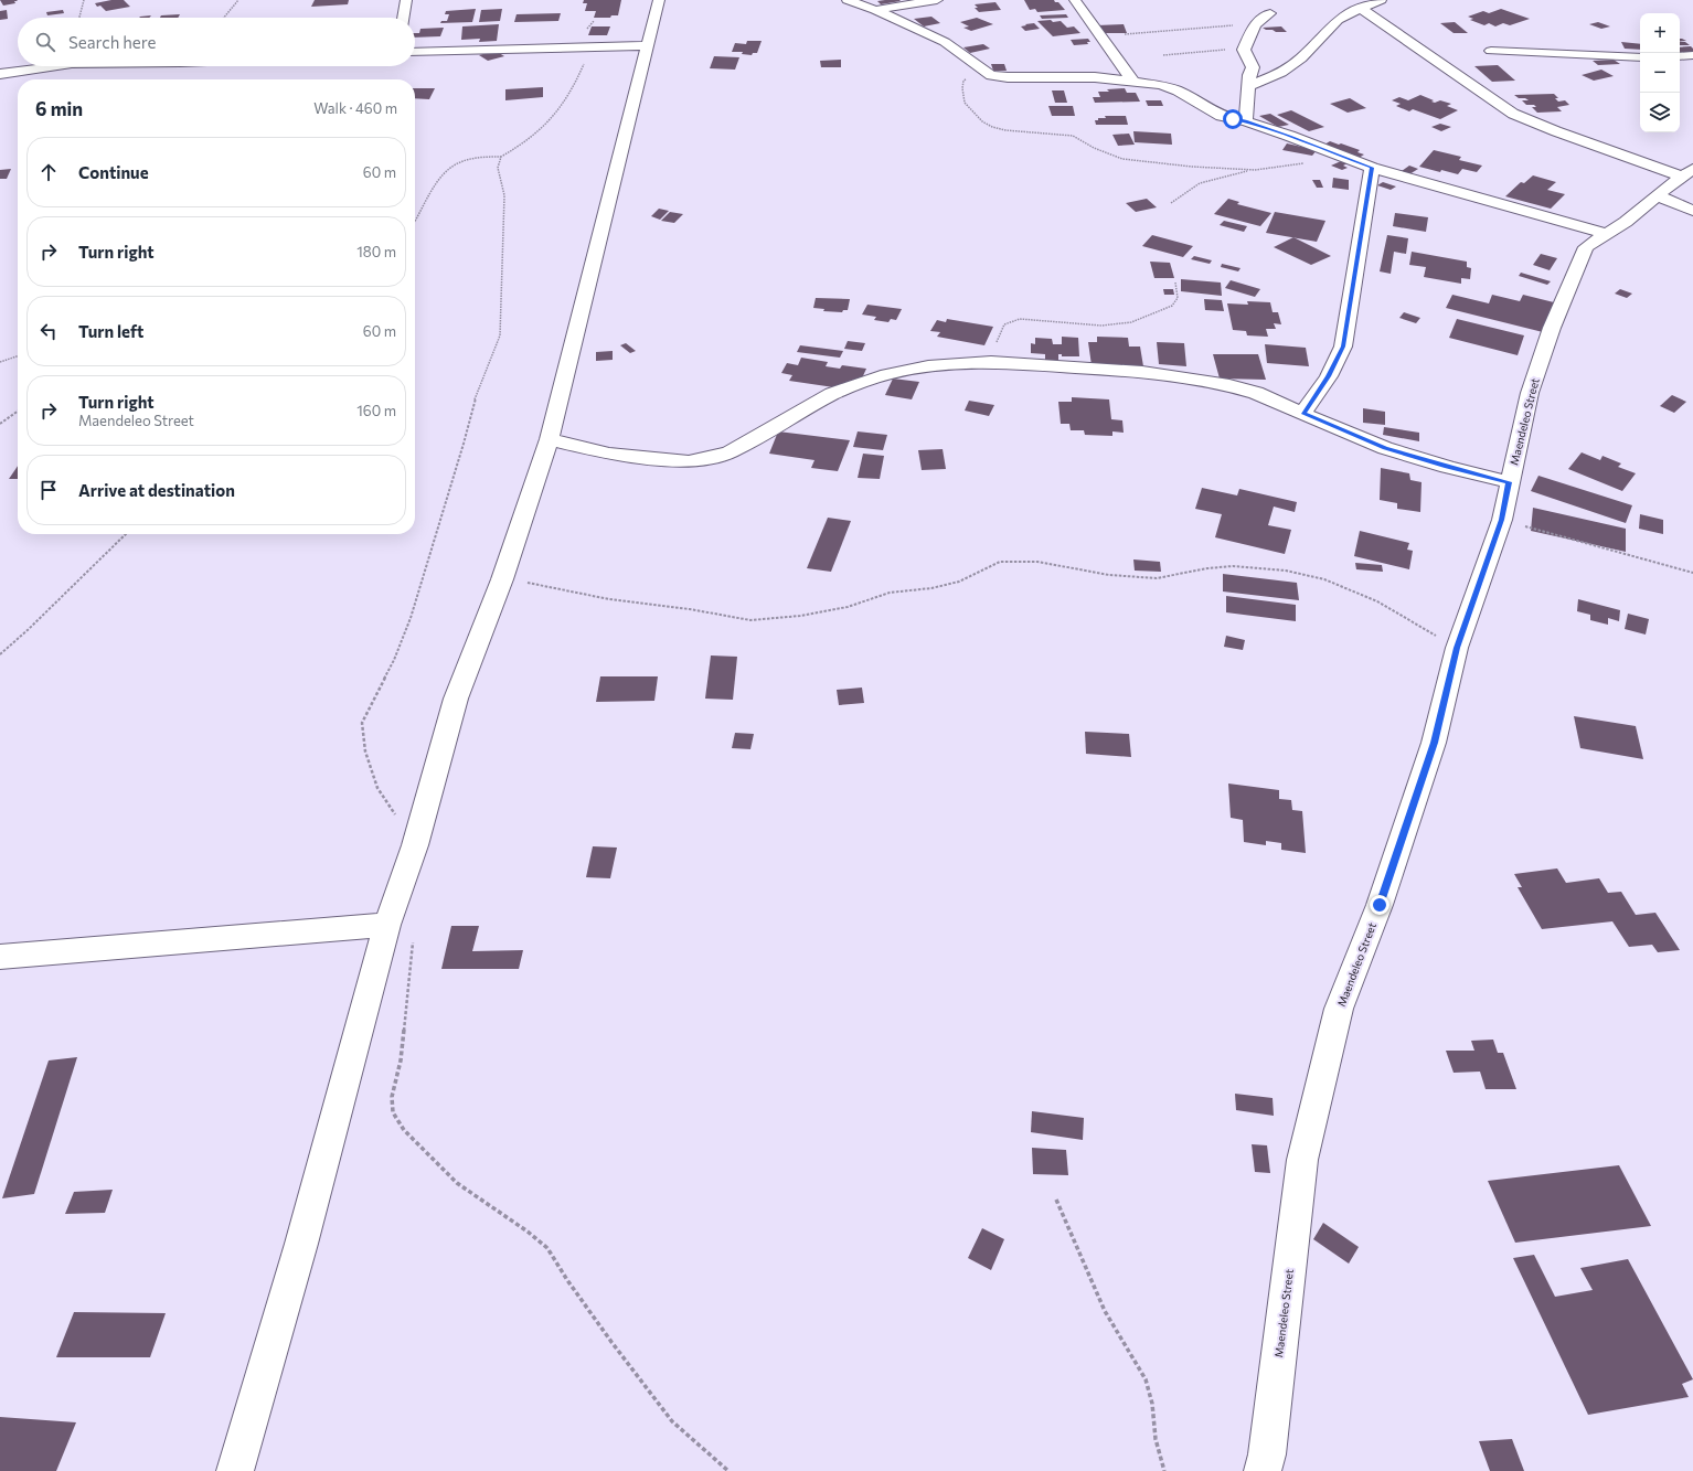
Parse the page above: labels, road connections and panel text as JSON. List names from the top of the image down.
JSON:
{
  "streets": {
    "street": ["Maendeleo Street"]
  },
  "page": {
    "map_buttons": ["+", "−"],
    "search": "Search here",
    "heading": ["6 min", "Walk · 460 m"],
    "list": [
      ["Continue", "60 m"],
      ["Turn right", "180 m"],
      ["Turn left", "60 m"],
      ["Turn right", "Maendeleo Street", "160 m"],
      "Arrive at destination"
    ]
  }
}
